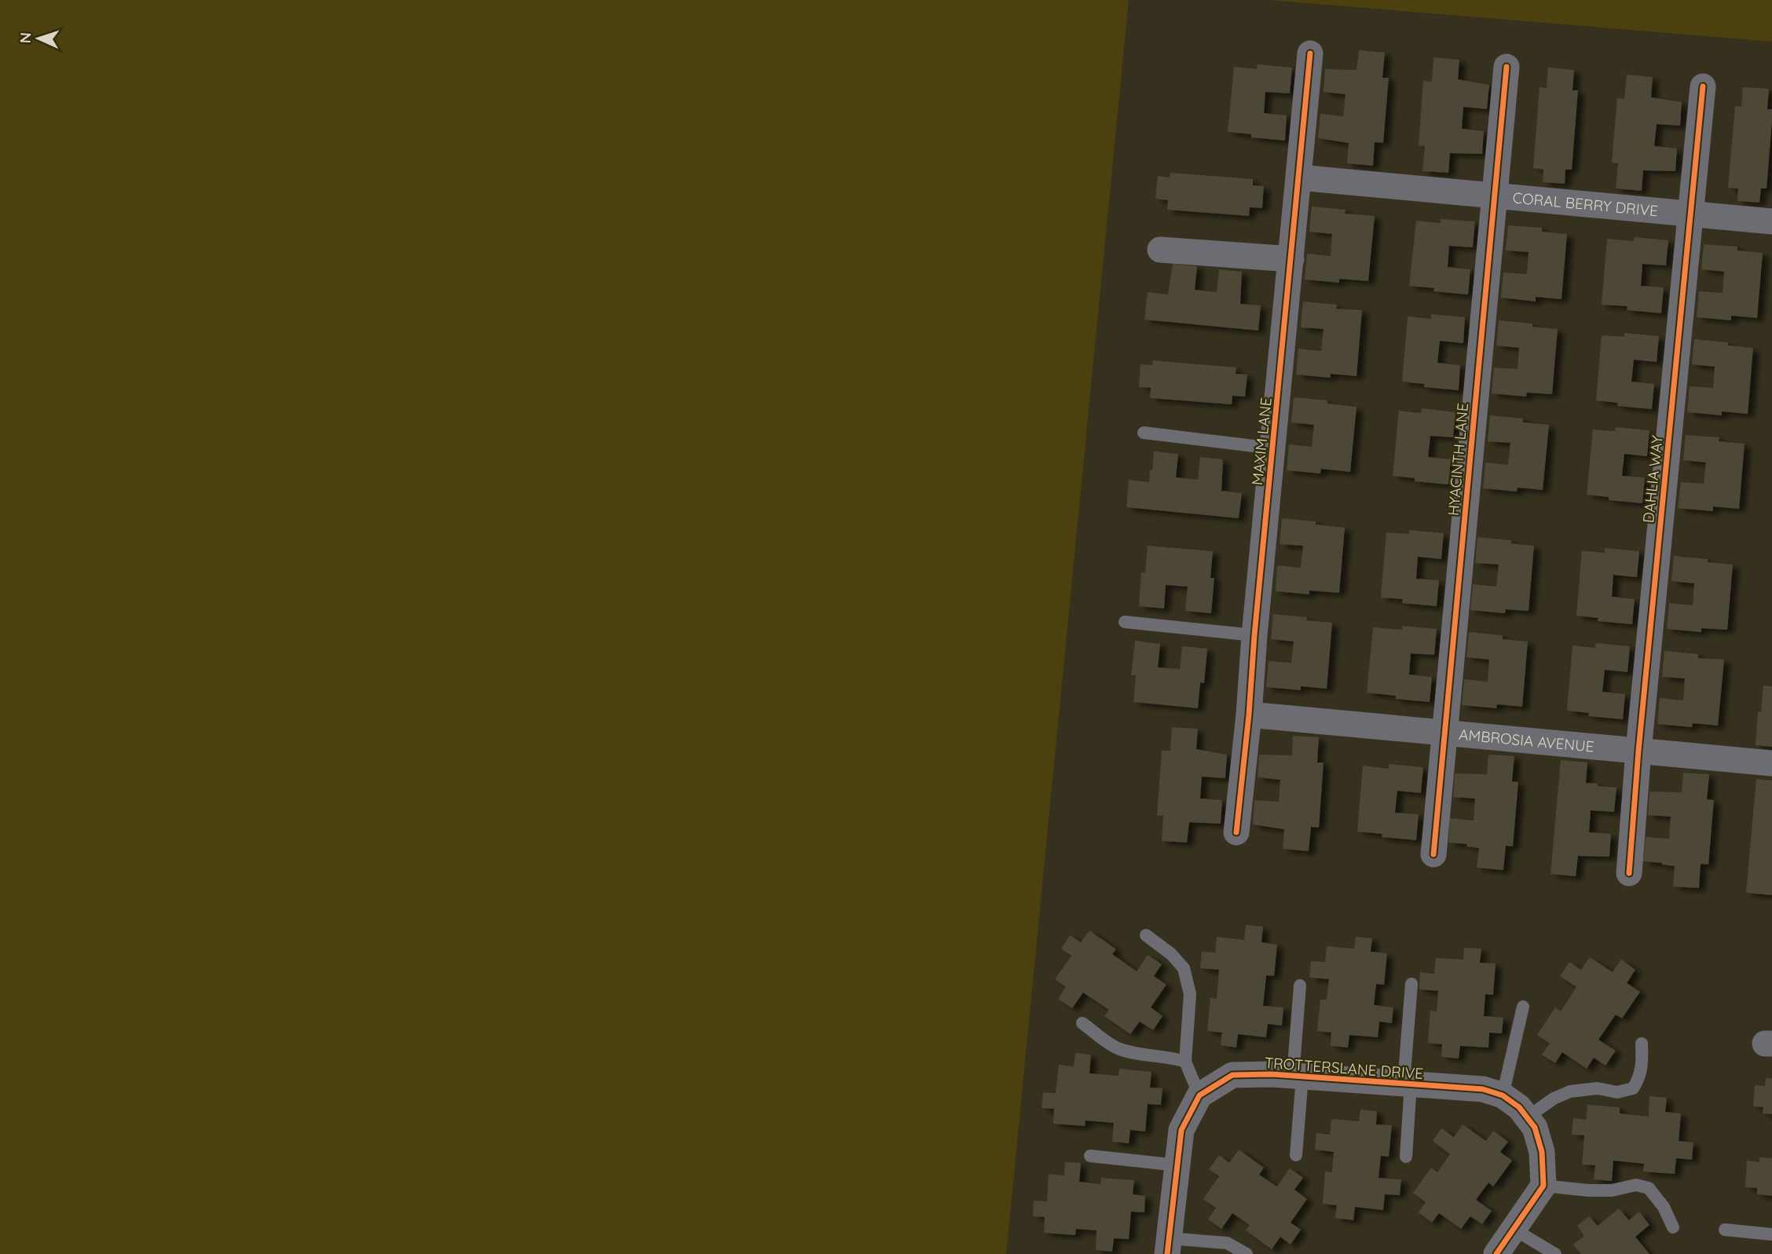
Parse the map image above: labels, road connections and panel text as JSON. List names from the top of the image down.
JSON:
{
  "streets": {
    "street": [
      "CORAL BERRY DRIVE",
      "MAXIM LANE",
      "HYACINTH LANE",
      "DAHLIA WAY",
      "AMBROSIA AVENUE",
      "TROTTERSLANE DRIVE"
    ]
  },
  "crossings": [
    ["CORAL BERRY DRIVE", "MAXIM LANE"],
    ["CORAL BERRY DRIVE", "HYACINTH LANE"],
    ["CORAL BERRY DRIVE", "DAHLIA WAY"],
    ["MAXIM LANE", "AMBROSIA AVENUE"],
    ["HYACINTH LANE", "AMBROSIA AVENUE"],
    ["DAHLIA WAY", "AMBROSIA AVENUE"]
  ],
  "north": "left"
}
